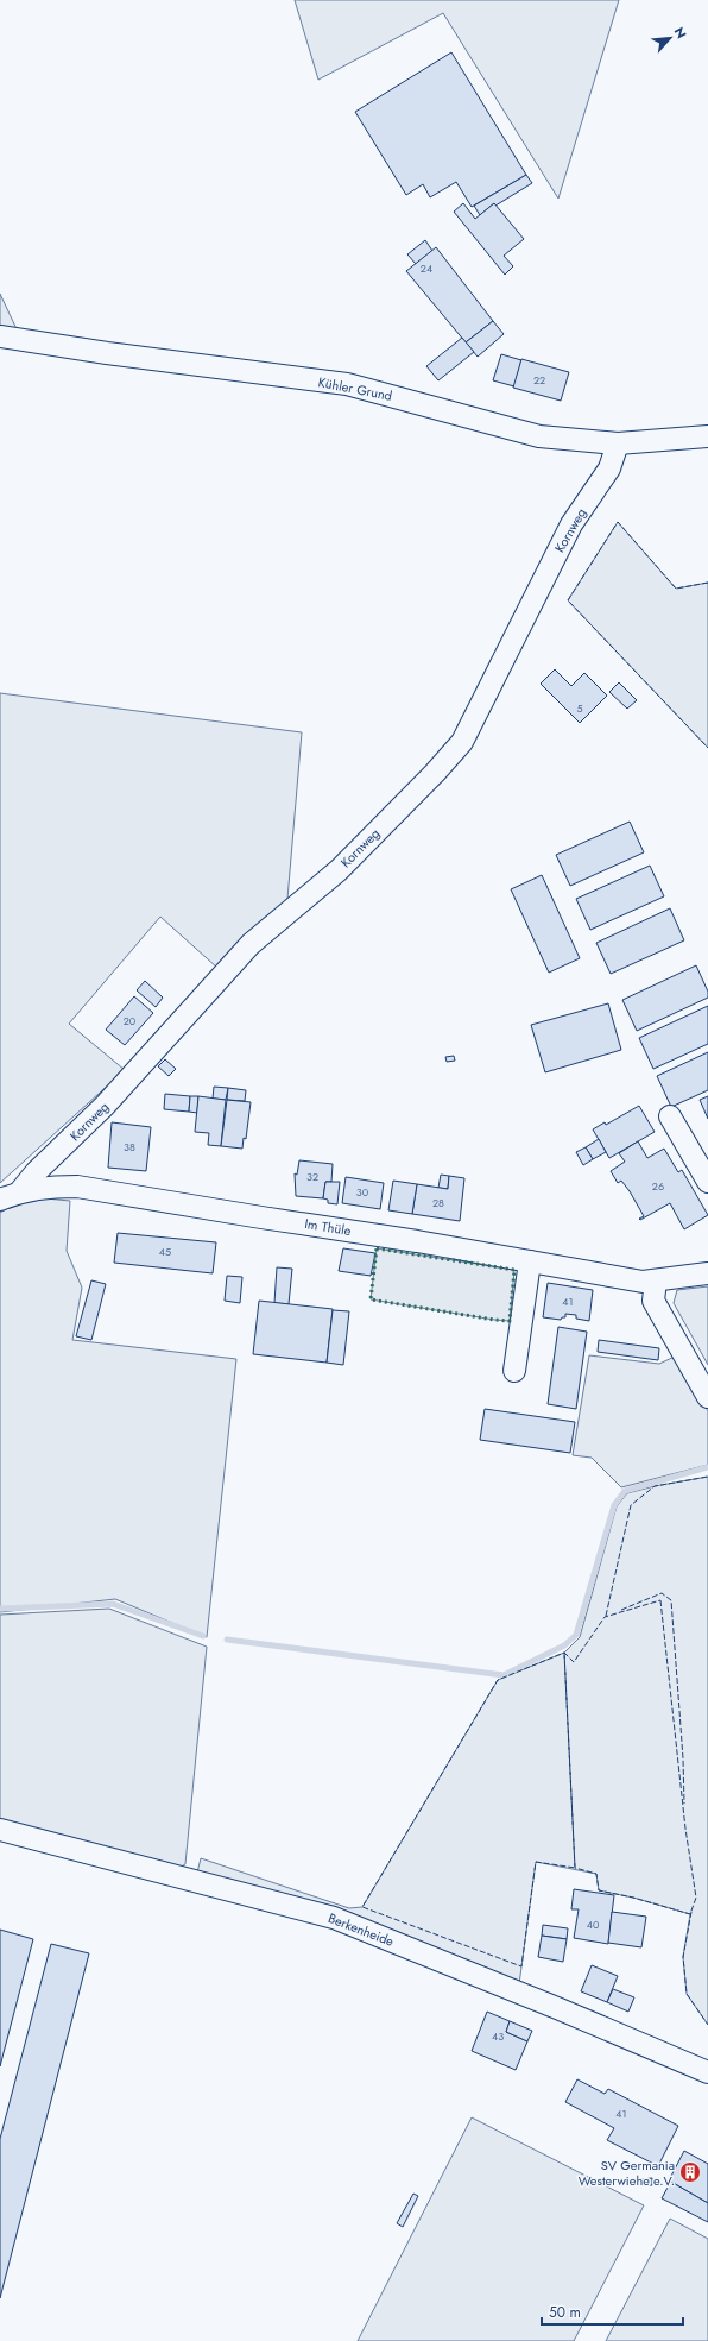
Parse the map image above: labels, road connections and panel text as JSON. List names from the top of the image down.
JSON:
{
  "streets": {
    "street": [
      "Kühler Grund",
      "Kornweg",
      "Im Thüle",
      "Berkenheide"
    ]
  },
  "crossings": [
    ["Kühler Grund", "Kornweg"],
    ["Kornweg", "Im Thüle"]
  ],
  "places": {
    "building": ["SV Germania Westerwiehe e.V."]
  },
  "house_numbers": [
    "24",
    "22",
    "5",
    "20",
    "38",
    "32",
    "26",
    "30",
    "28",
    "45",
    "41",
    "40",
    "43",
    "41"
  ],
  "scale_bar": "50 m",
  "north": "top right"
}
